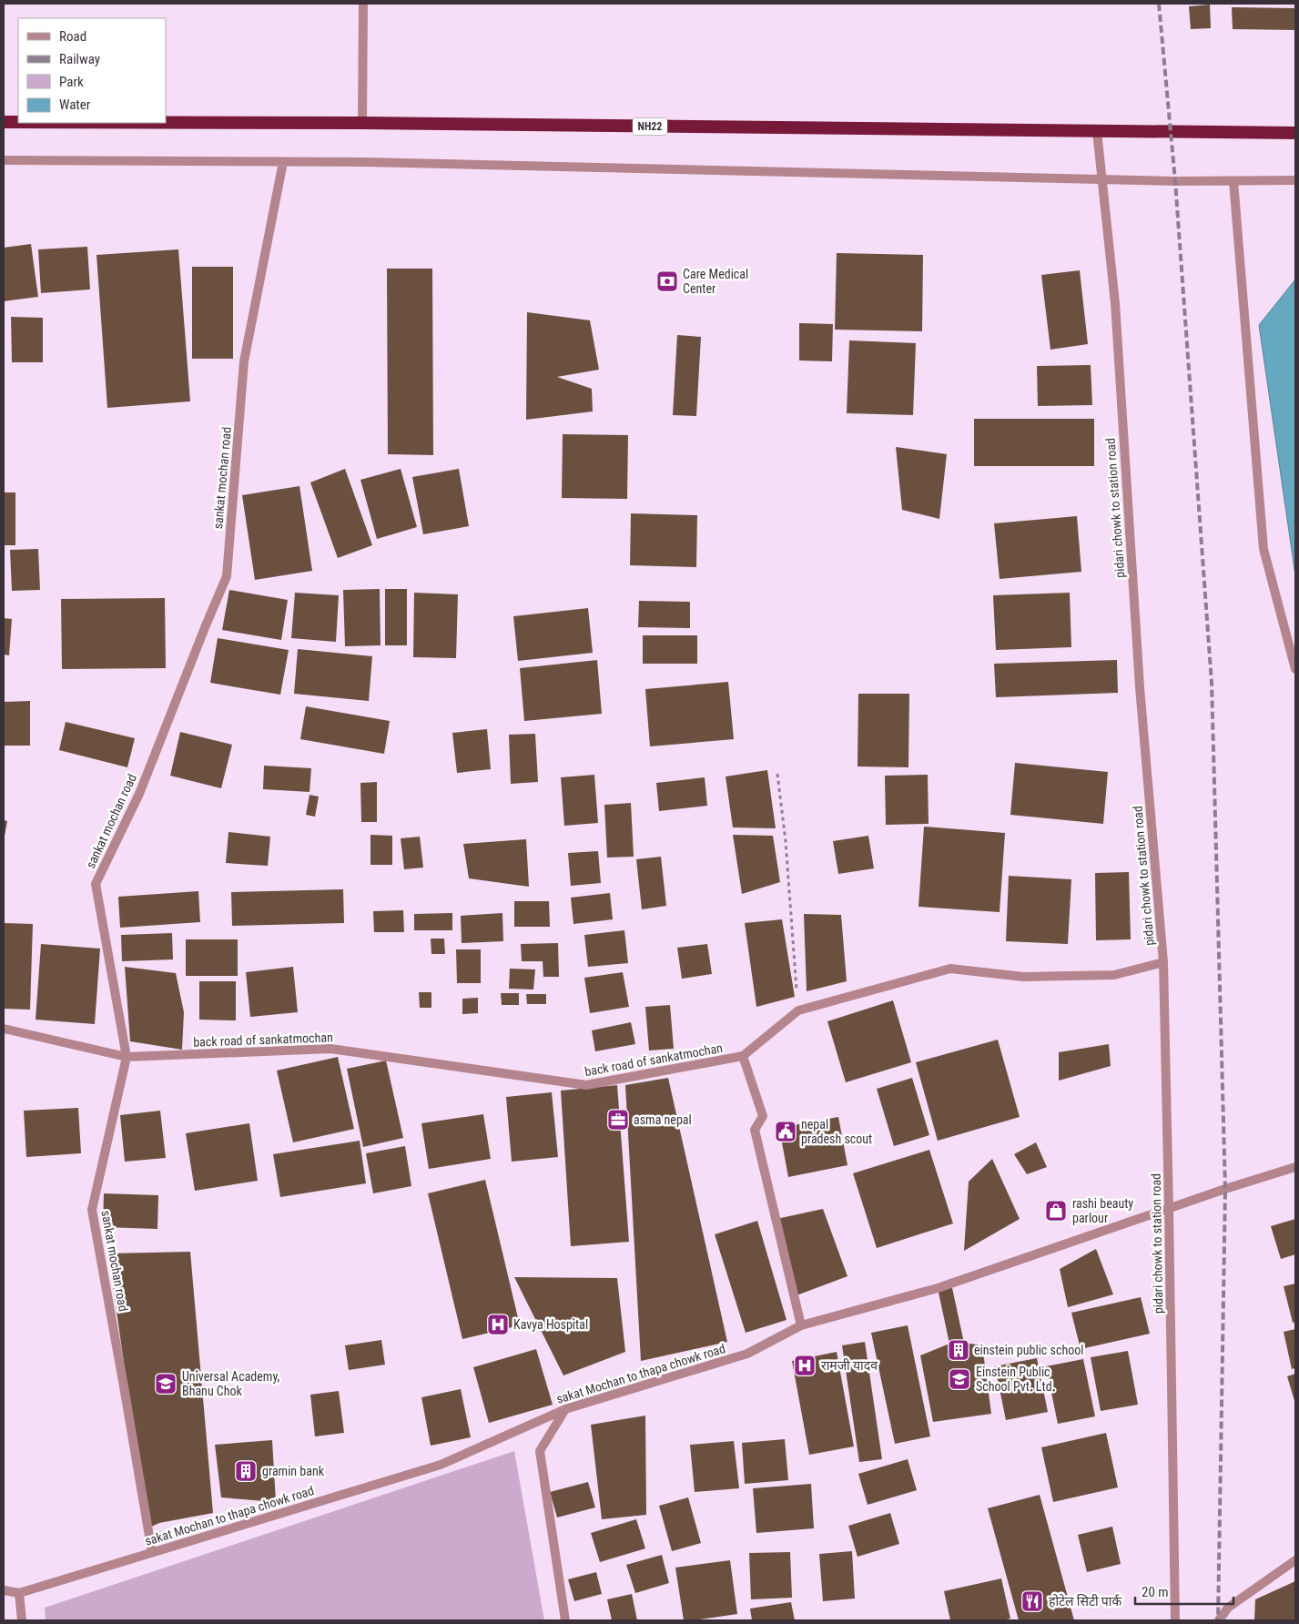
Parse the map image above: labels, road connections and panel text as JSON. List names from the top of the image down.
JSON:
{
  "streets": {
    "highway": ["NH22"],
    "street": [
      "sankat mochan road",
      "pidari chowk to station road",
      "back road of sankatmochan",
      "sakat Mochan to thapa chowk road"
    ]
  },
  "crossings": [
    ["NH22", "pidari chowk to station road"],
    ["sankat mochan road", "back road of sankatmochan"],
    ["sankat mochan road", "sakat Mochan to thapa chowk road"],
    ["pidari chowk to station road", "back road of sankatmochan"],
    ["pidari chowk to station road", "sakat Mochan to thapa chowk road"]
  ],
  "places": {
    "bank": ["Care Medical Center"],
    "office": ["asma nepal"],
    "public building": ["nepal pradesh scout"],
    "shop": ["rashi beauty parlour"],
    "hospital": ["Kavya Hospital", "रामजी यादव"],
    "building": ["einstein public school", "gramin bank"],
    "school or university": ["Einstein Public School Pvt. Ltd.", "Universal Academy, Bhanu Chok"],
    "restaurant": ["होटेल सिटी पार्क"]
  },
  "legend": [
    "Road",
    "Railway",
    "Park",
    "Water"
  ],
  "scale_bar": "20 m"
}
